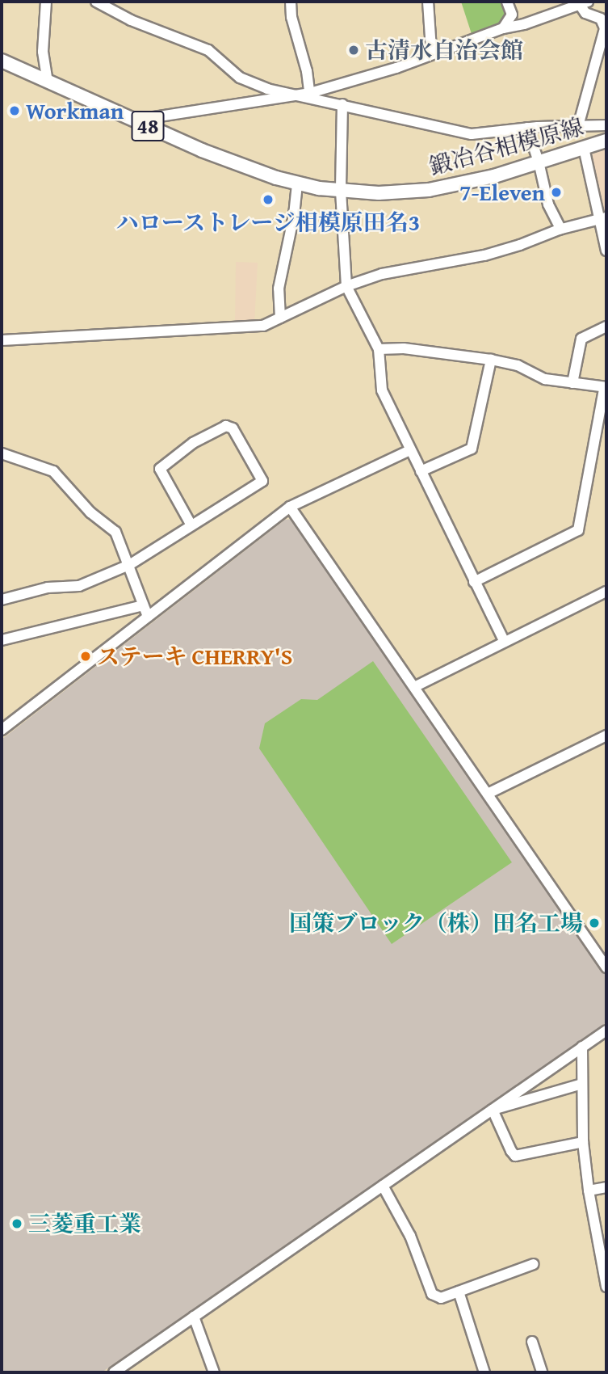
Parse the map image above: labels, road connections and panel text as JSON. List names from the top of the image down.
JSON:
{
  "streets": {
    "main road": ["48", "鍛冶谷相模原線"]
  },
  "places": [
    "古清水自治会館",
    "Workman",
    "7-Eleven",
    "ハローストレージ相模原田名3",
    "ステーキ CHERRY'S",
    "国策ブロック（株）田名工場",
    "三菱重工業"
  ]
}
